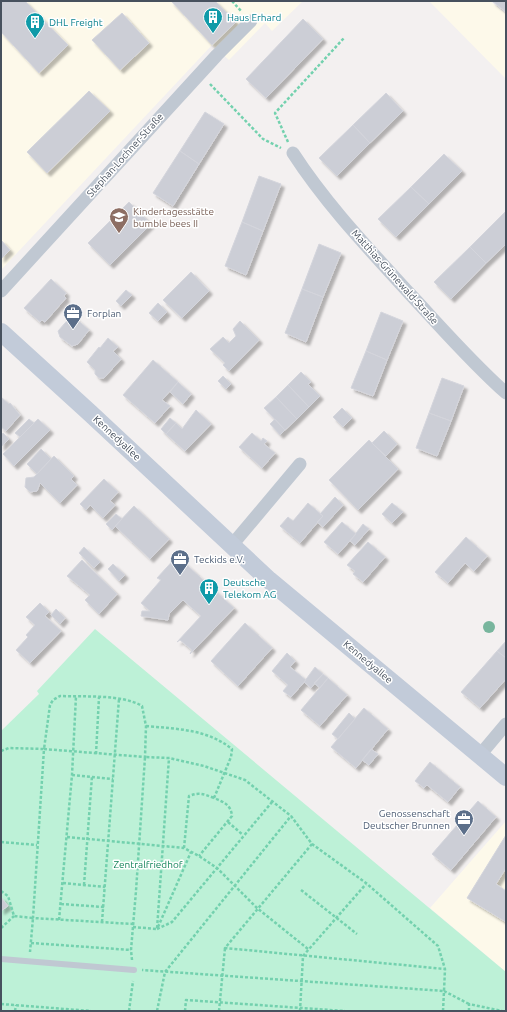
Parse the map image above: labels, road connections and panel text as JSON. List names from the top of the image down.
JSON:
{
  "streets": {
    "street": ["Stephan-Lochner-Straße", "Matthias-Grünewald-Straße", "Kennedyallee"]
  },
  "parks": ["Zentralfriedhof"],
  "places": {
    "building": ["Haus Erhard", "DHL Freight", "Deutsche Telekom AG"],
    "school or university": ["Kindertagesstätte bumble bees II"],
    "office": ["Forplan", "Teckids e.V.", "Genossenschaft Deutscher Brunnen"]
  }
}
